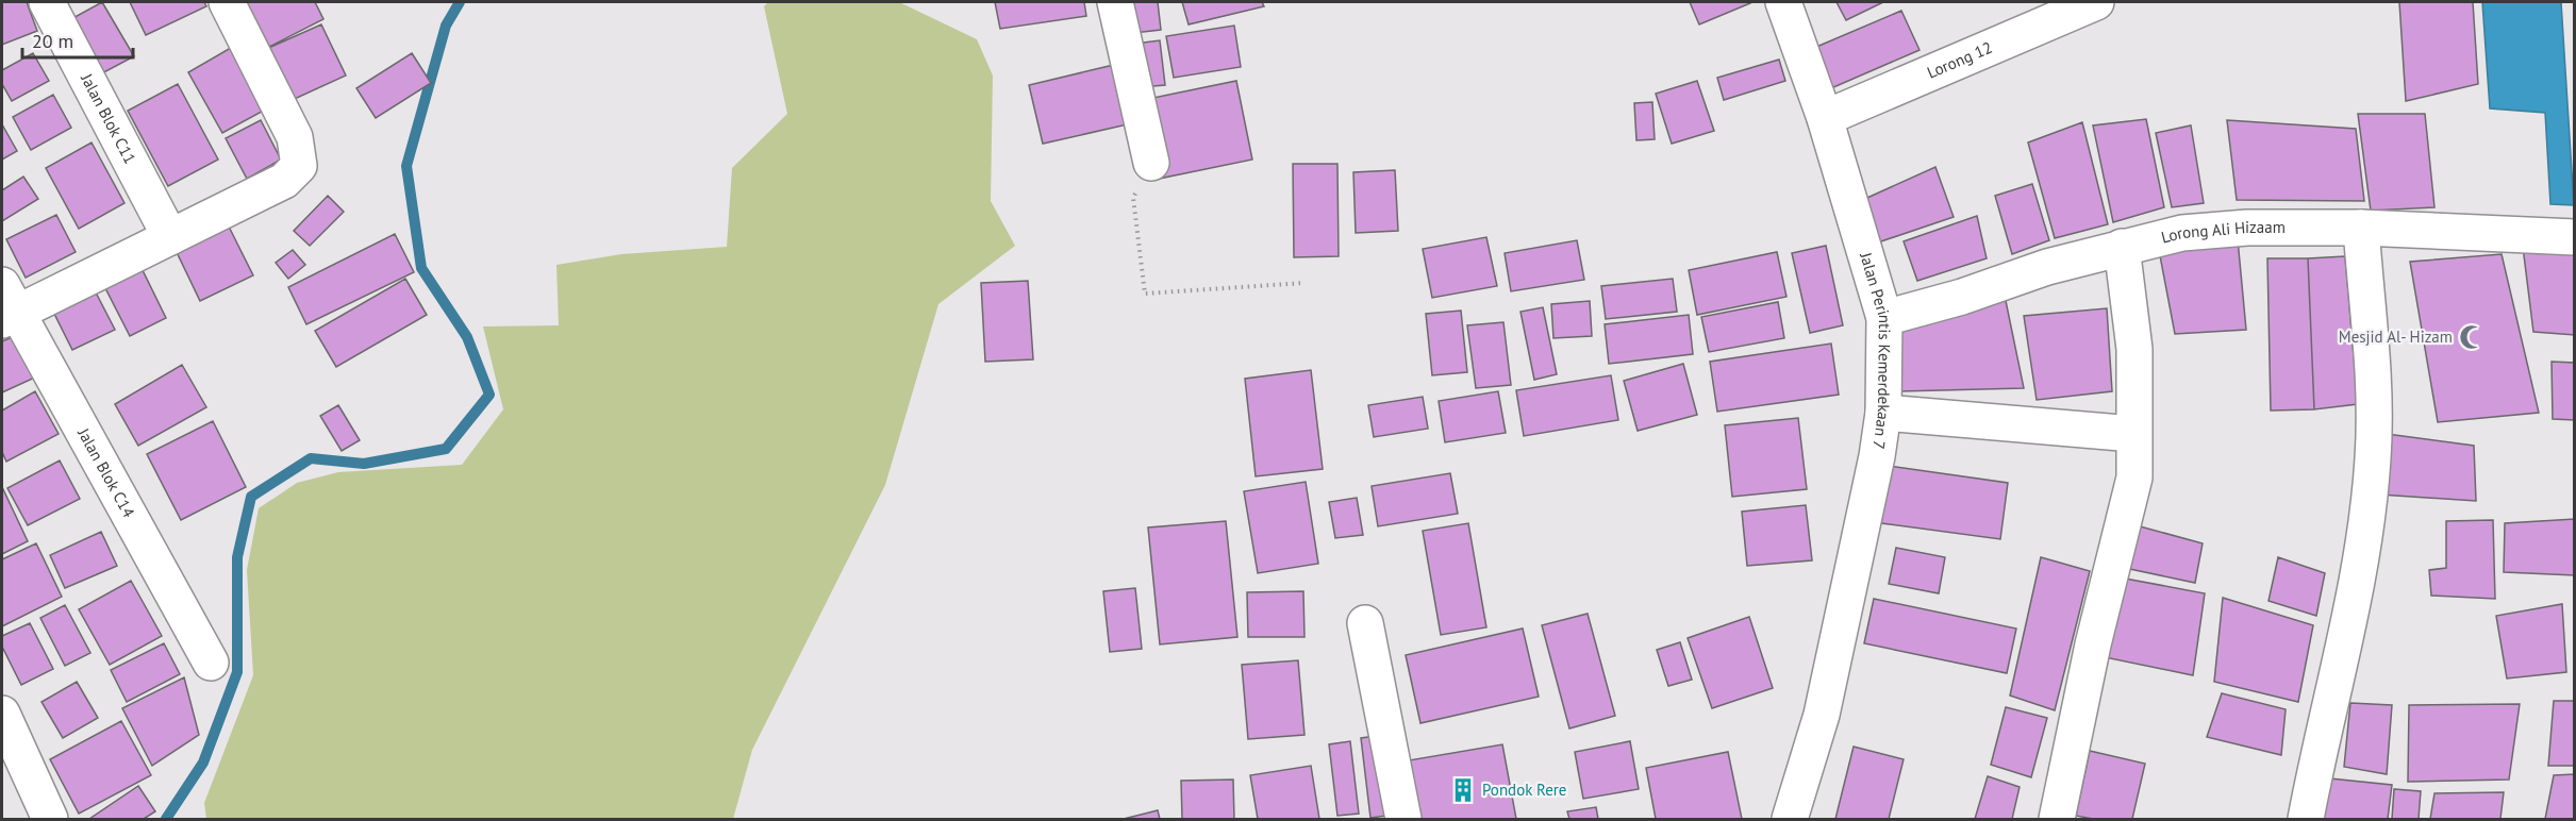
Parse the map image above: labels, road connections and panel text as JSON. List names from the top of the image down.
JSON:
{
  "streets": {
    "street": [
      "Lorong 12",
      "Jalan Blok C11",
      "Lorong Ali Hizaam",
      "Jalan Perintis Kemerdekaan 7",
      "Jalan Blok C14"
    ]
  },
  "crossings": [
    ["Lorong 12", "Jalan Perintis Kemerdekaan 7"],
    ["Lorong Ali Hizaam", "Jalan Perintis Kemerdekaan 7"]
  ],
  "places": {
    "mosque": ["Mesjid Al- Hizam"],
    "building": ["Pondok Rere"]
  },
  "scale_bar": "20 m"
}
